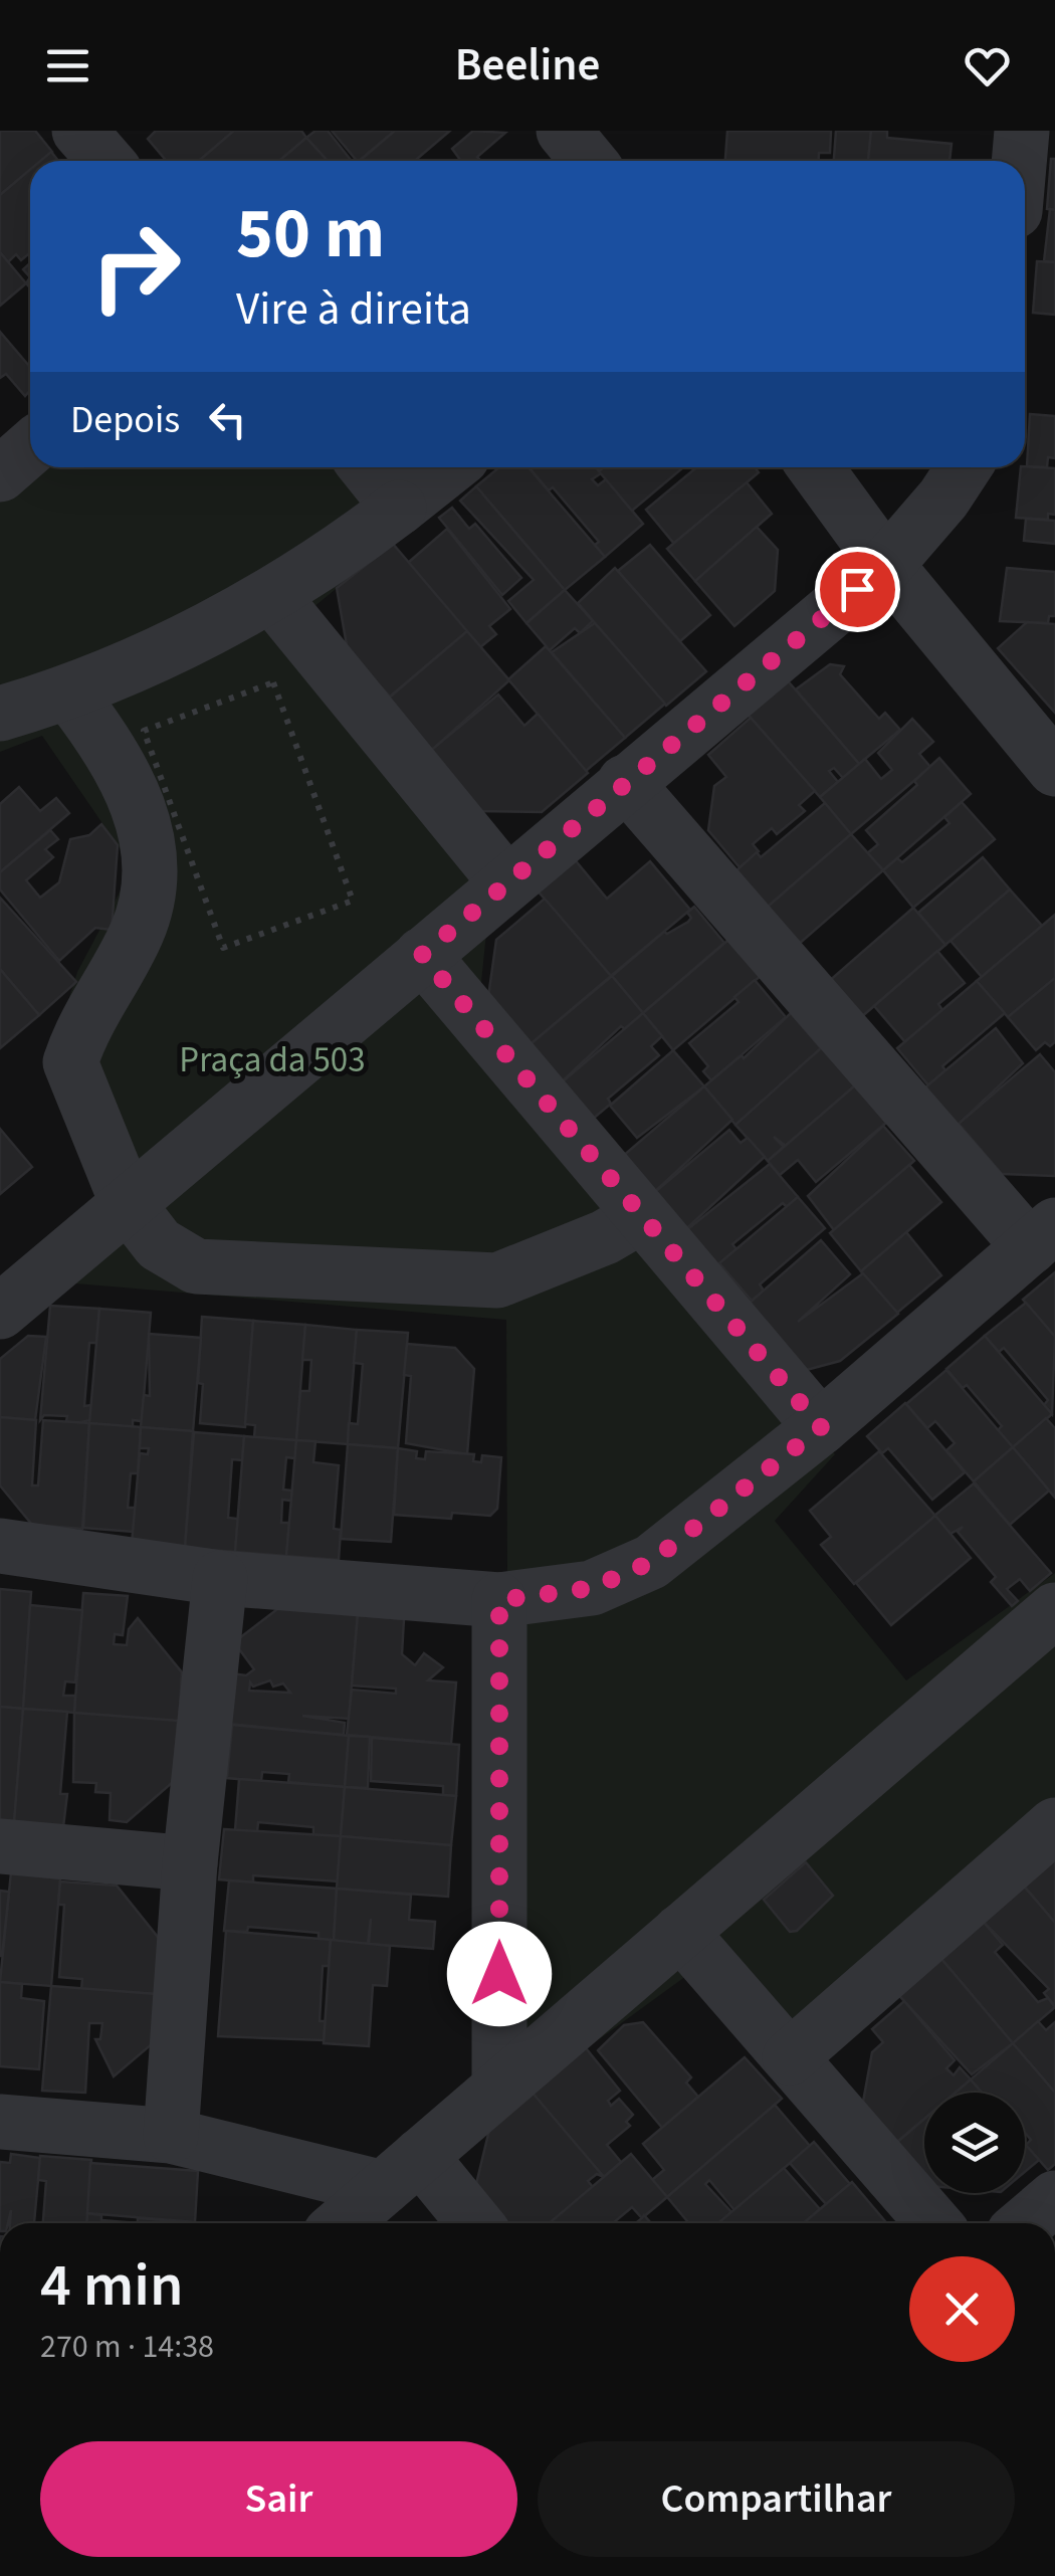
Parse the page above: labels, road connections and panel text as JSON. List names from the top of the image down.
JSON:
{
  "parks": ["Praça da 503"],
  "page": {
    "header": "Beeline",
    "turn": ["50 m", "Vire à direita"],
    "then": "Depois",
    "heading": ["4 min", "270 m · 14:38"],
    "buttons": ["Sair", "Compartilhar"]
  }
}
